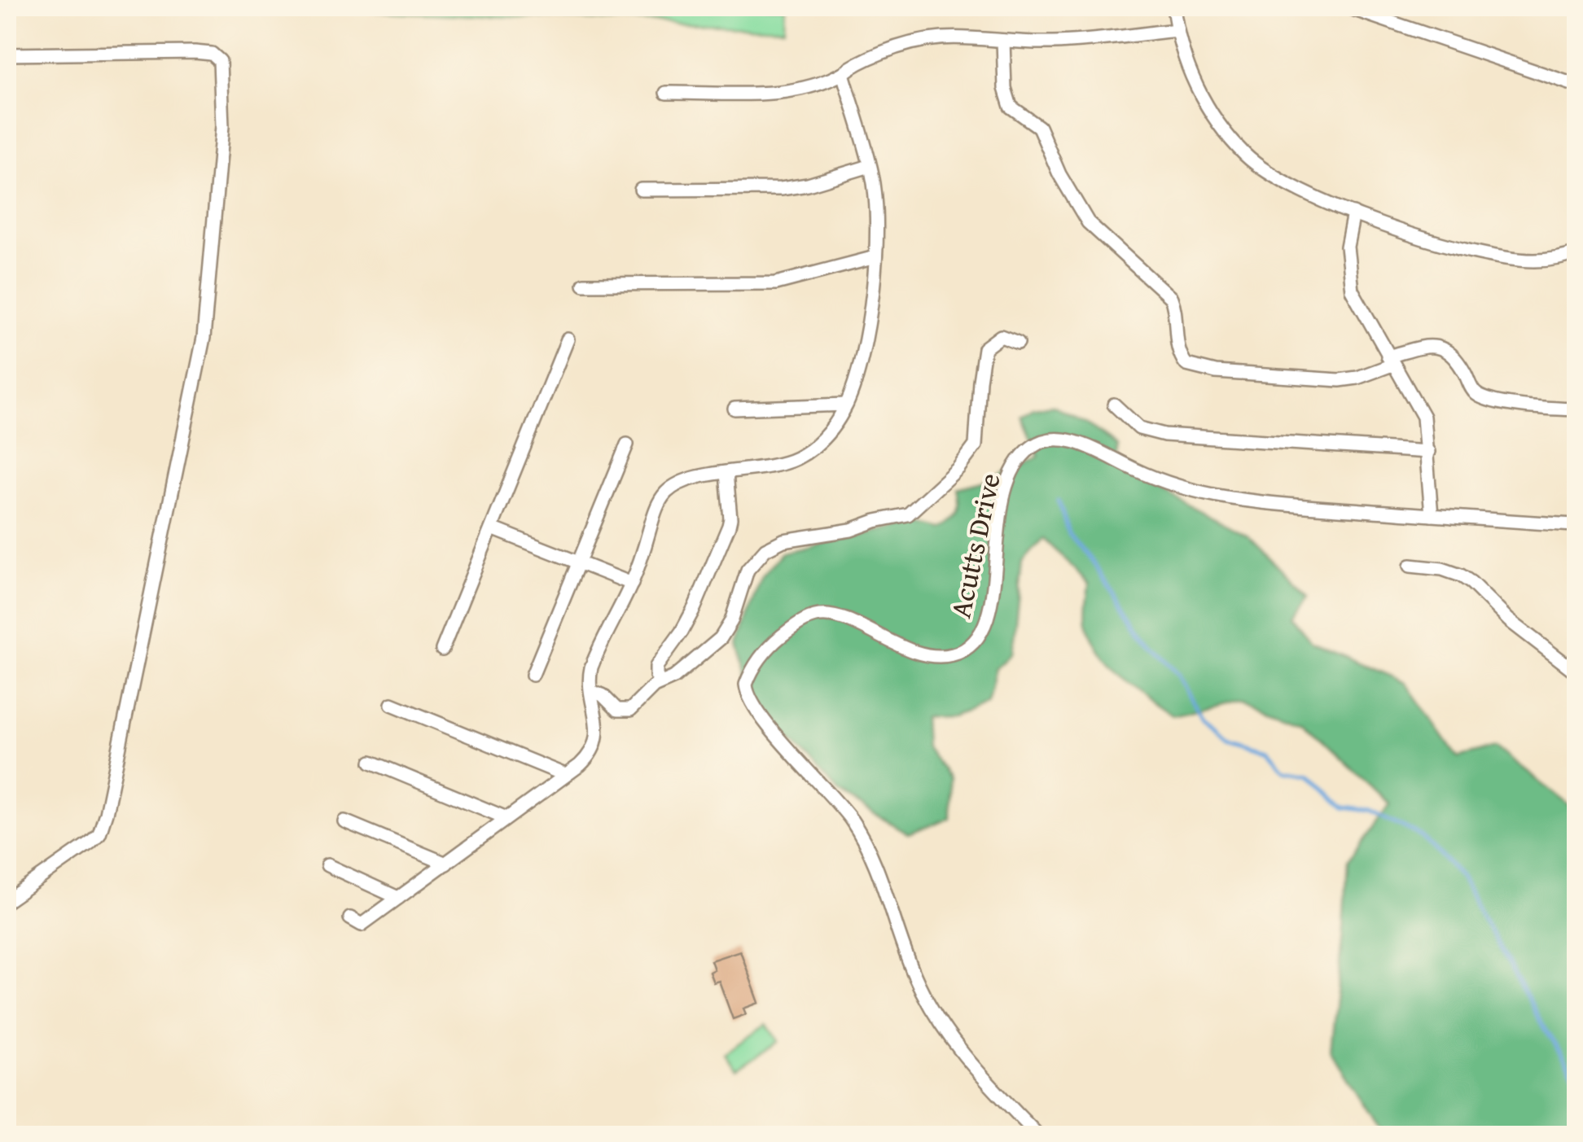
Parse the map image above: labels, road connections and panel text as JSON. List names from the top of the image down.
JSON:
{
  "streets": {
    "street": ["Acutts Drive"]
  }
}
